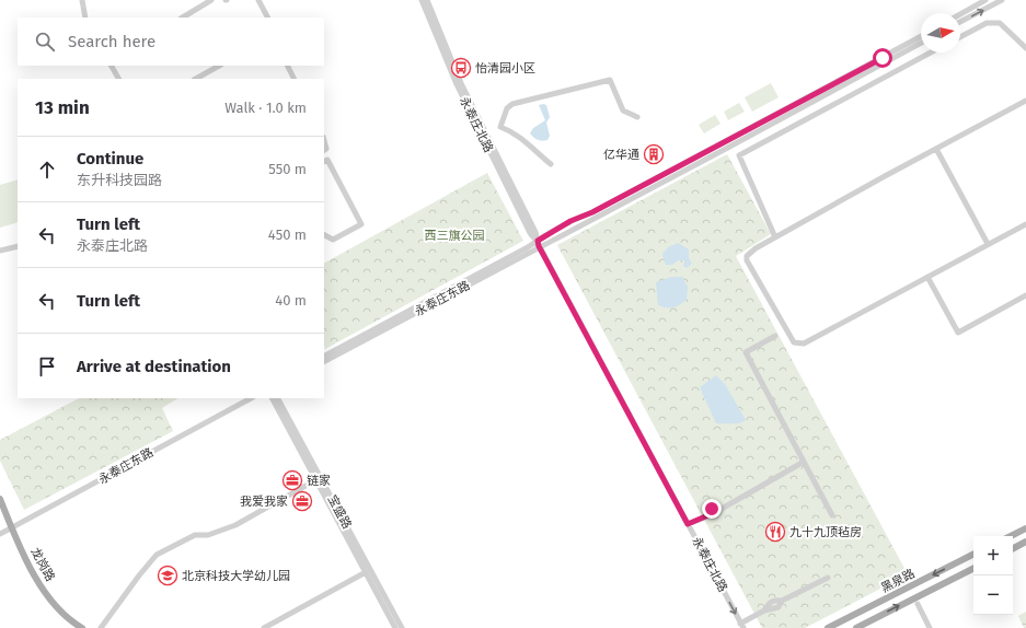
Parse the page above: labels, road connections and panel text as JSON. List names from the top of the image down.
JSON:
{
  "streets": {
    "main road": ["龙岗路", "黑泉路"],
    "street": ["永泰庄北路", "永泰庄东路", "宝盛路"]
  },
  "crossings": [
    ["永泰庄北路", "永泰庄东路"],
    ["永泰庄东路", "龙岗路"]
  ],
  "parks": ["西三旗公园"],
  "places": {
    "bus stop": ["怡清园小区"],
    "building": ["亿华通"],
    "office": ["链家", "我爱我家"],
    "restaurant": ["九十九顶毡房"],
    "school or university": ["北京科技大学幼儿园"]
  },
  "north": "right",
  "page": {
    "search": "Search here",
    "heading": ["13 min", "Walk · 1.0 km"],
    "list": [
      ["Continue", "东升科技园路", "550 m"],
      ["Turn left", "永泰庄北路", "450 m"],
      ["Turn left", "40 m"],
      "Arrive at destination"
    ],
    "map_buttons": ["+", "−"]
  }
}
